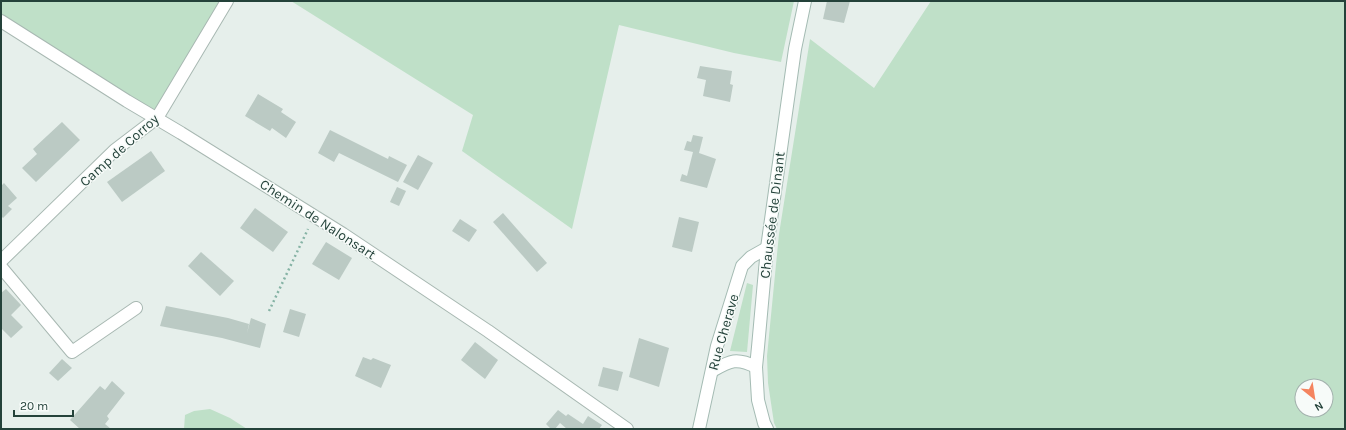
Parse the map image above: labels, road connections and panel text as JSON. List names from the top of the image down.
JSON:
{
  "streets": {
    "street": [
      "Camp de Corroy",
      "Chaussée de Dinant",
      "Chemin de Nalonsart",
      "Rue Cherave"
    ]
  },
  "crossings": [
    ["Camp de Corroy", "Chemin de Nalonsart"],
    ["Chaussée de Dinant", "Rue Cherave"]
  ],
  "scale_bar": "20 m",
  "north": "bottom right"
}
